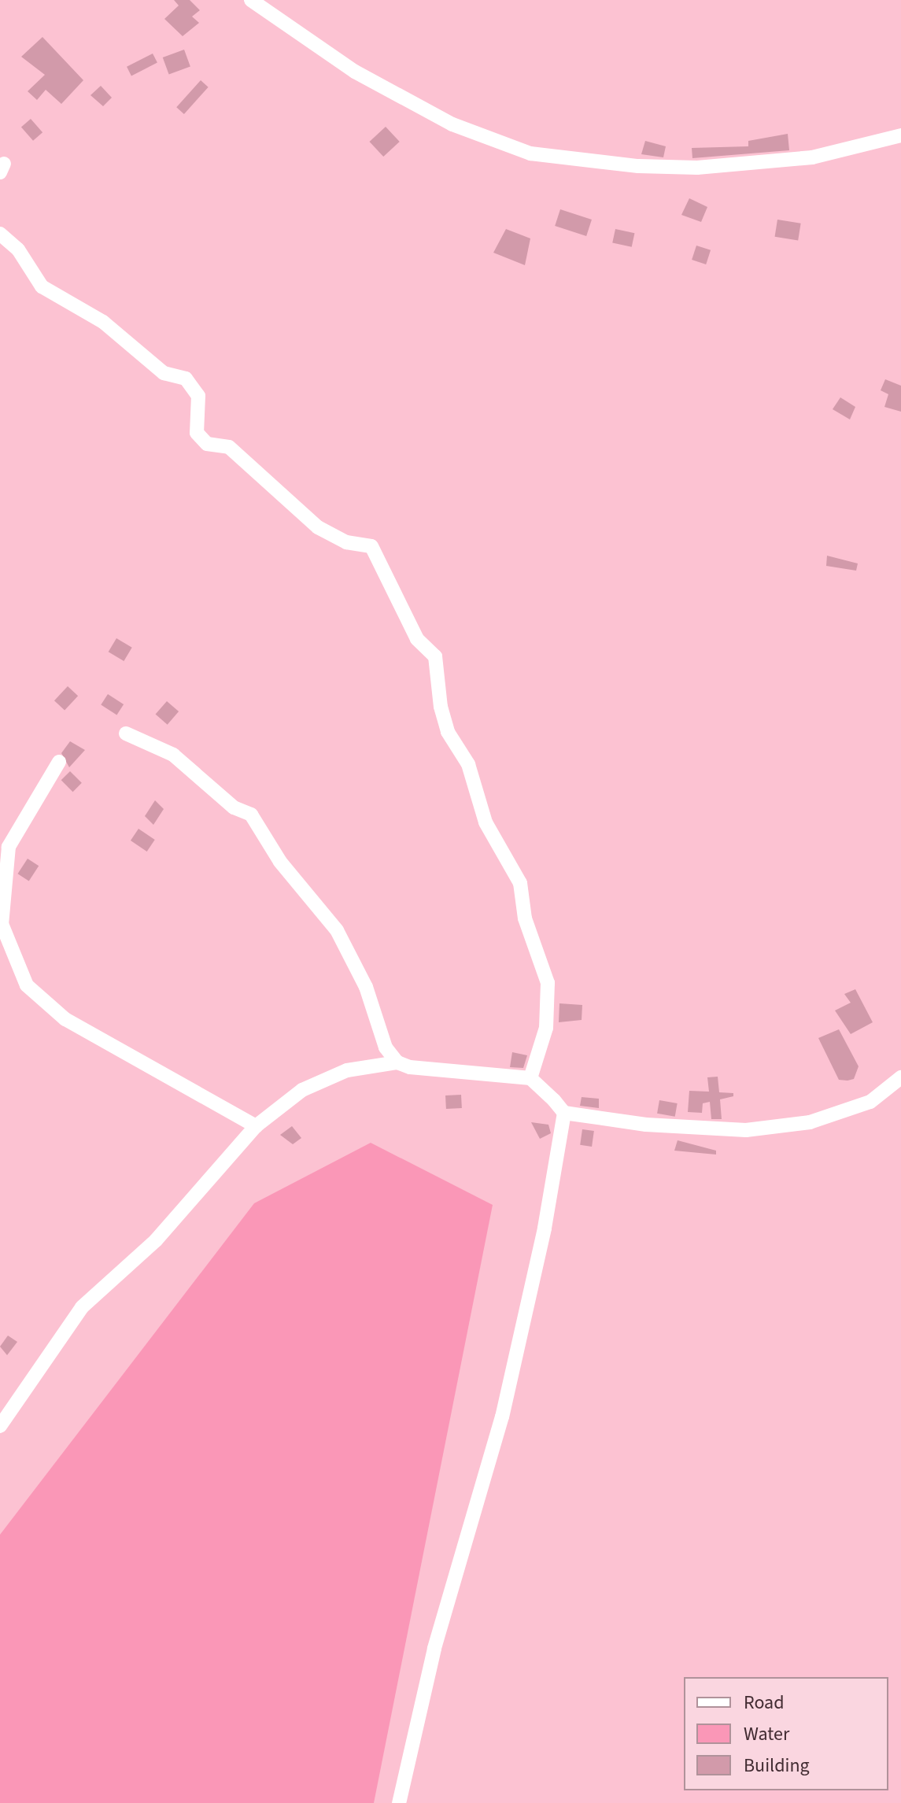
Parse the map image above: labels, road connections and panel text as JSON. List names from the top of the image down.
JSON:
{
  "legend": ["Road", "Water", "Building"]
}
